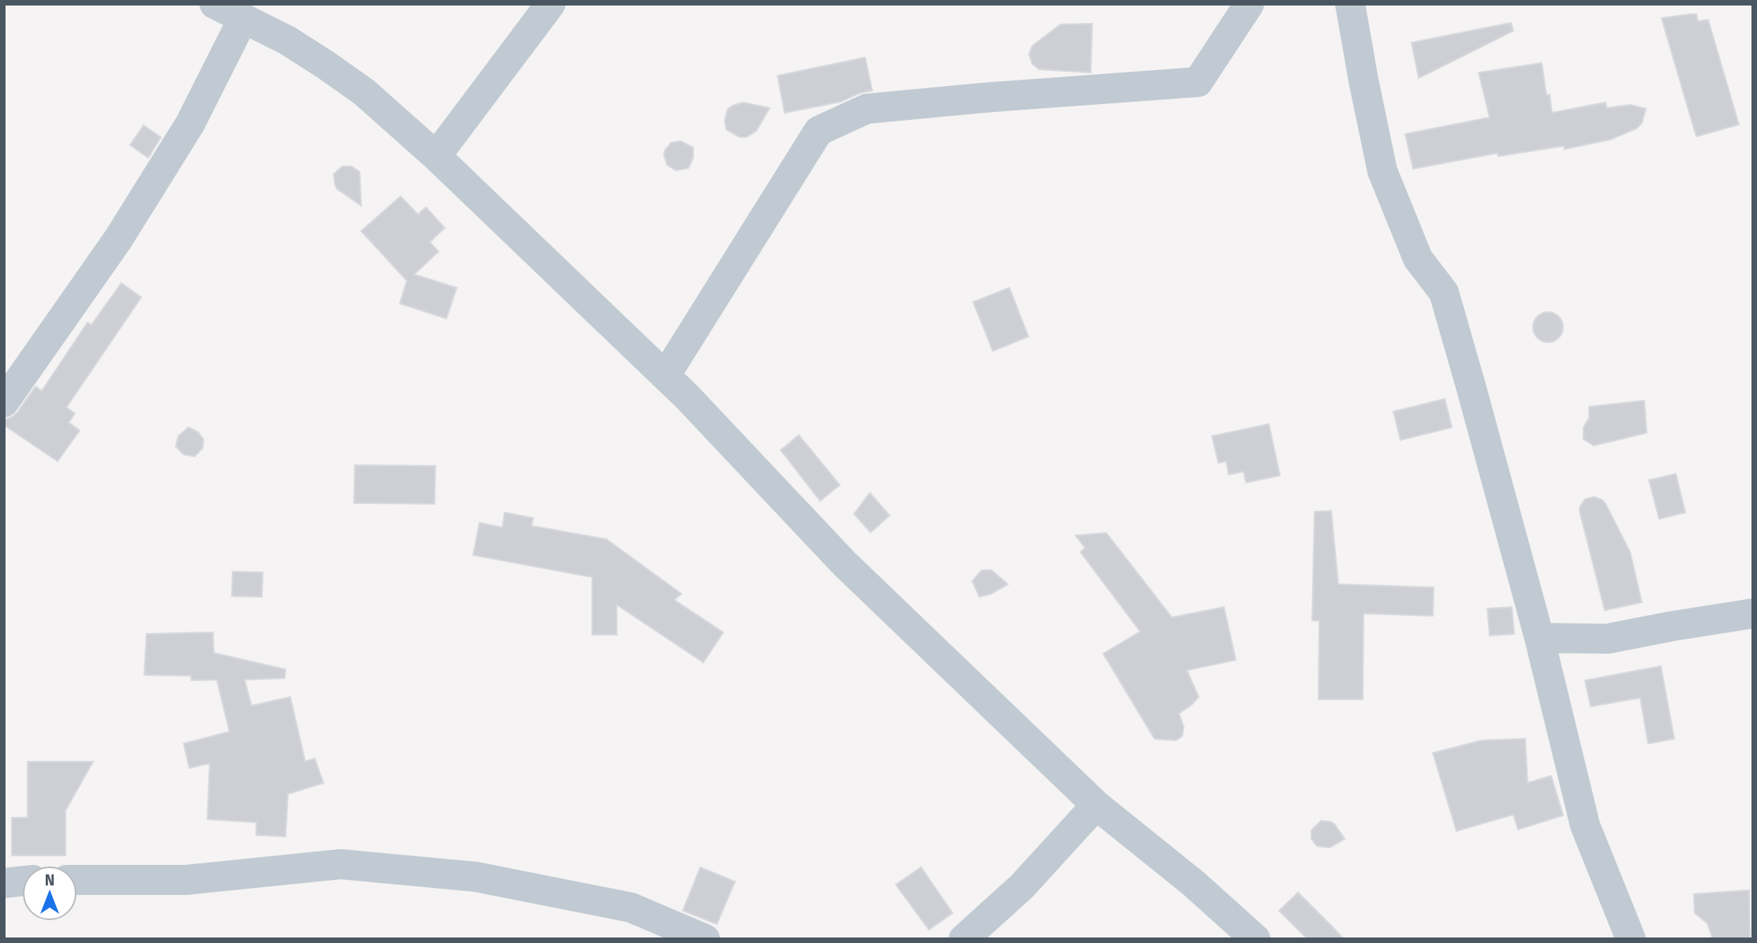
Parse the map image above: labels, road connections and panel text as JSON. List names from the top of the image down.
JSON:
{
  "north": "top"
}
